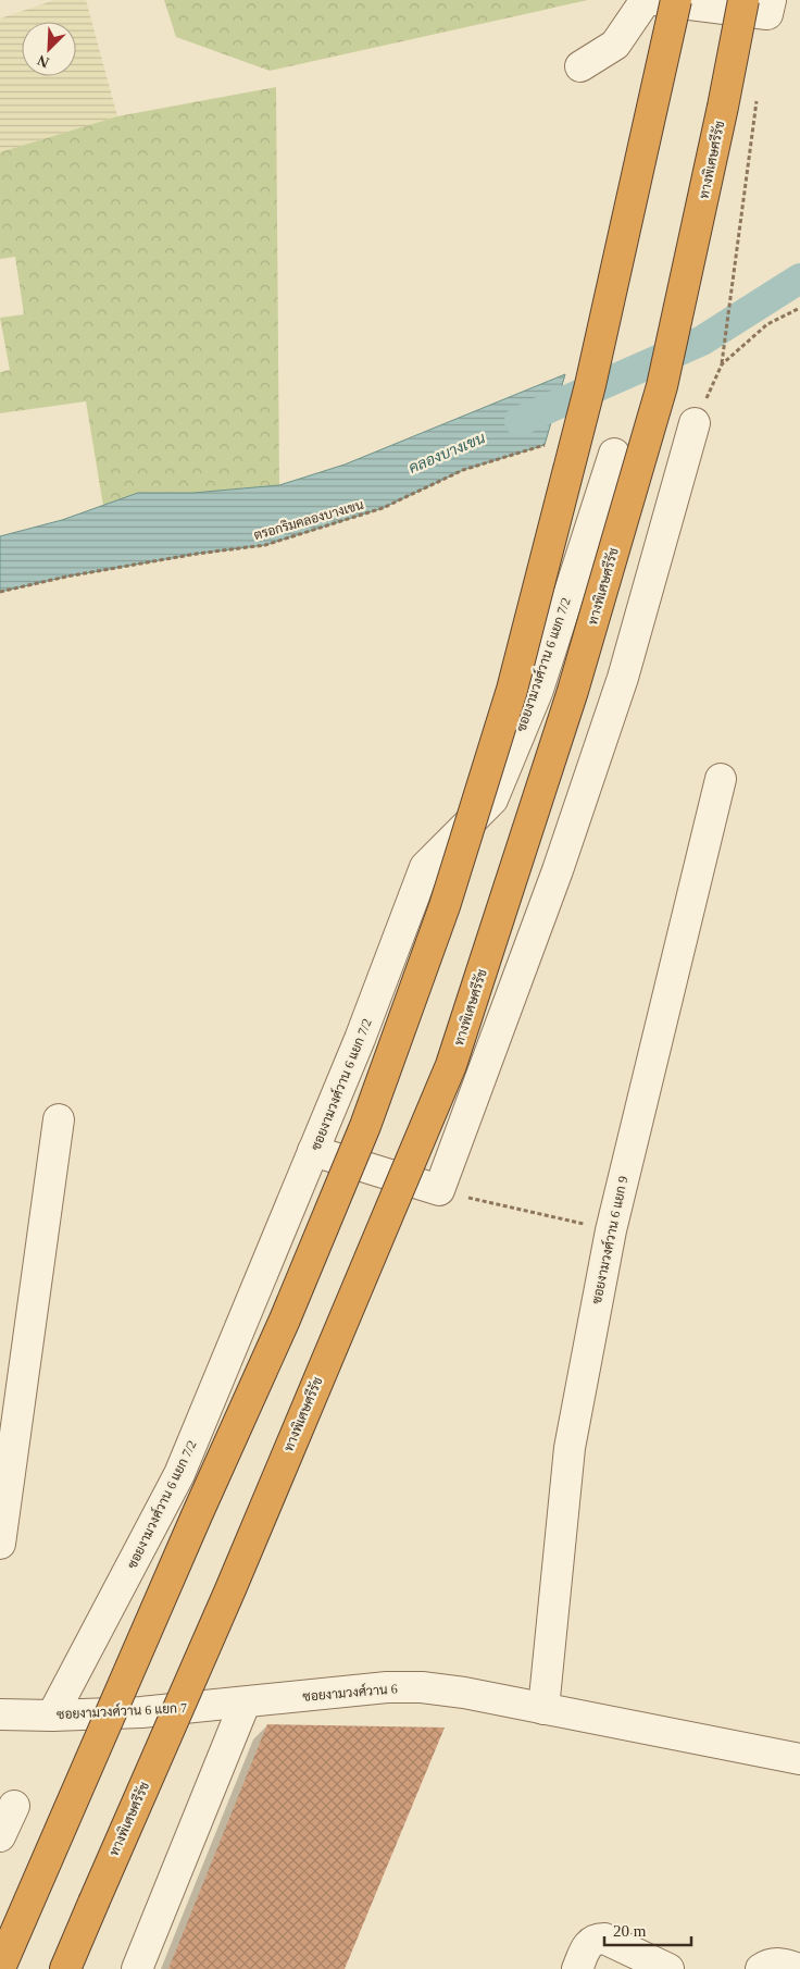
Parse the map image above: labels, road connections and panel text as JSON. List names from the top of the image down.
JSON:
{
  "streets": {
    "highway": ["ทางพิเศษศรีรัช"],
    "street": [
      "ซอยงามวงศ์วาน 6 แยก 7/2",
      "ซอยงามวงศ์วาน 6 แยก 9",
      "ซอยงามวงศ์วาน 6",
      "ซอยงามวงศ์วาน 6 แยก 7"
    ],
    "path": ["ตรอกริมคลองบางเขน"]
  },
  "crossings": [
    ["ซอยงามวงศ์วาน 6 แยก 7/2", "ซอยงามวงศ์วาน 6 แยก 7"],
    ["ซอยงามวงศ์วาน 6 แยก 9", "ซอยงามวงศ์วาน 6"],
    ["ซอยงามวงศ์วาน 6", "ซอยงามวงศ์วาน 6 แยก 7"]
  ],
  "water": ["คลองบางเขน"],
  "scale_bar": "20 m",
  "north": "bottom left"
}
